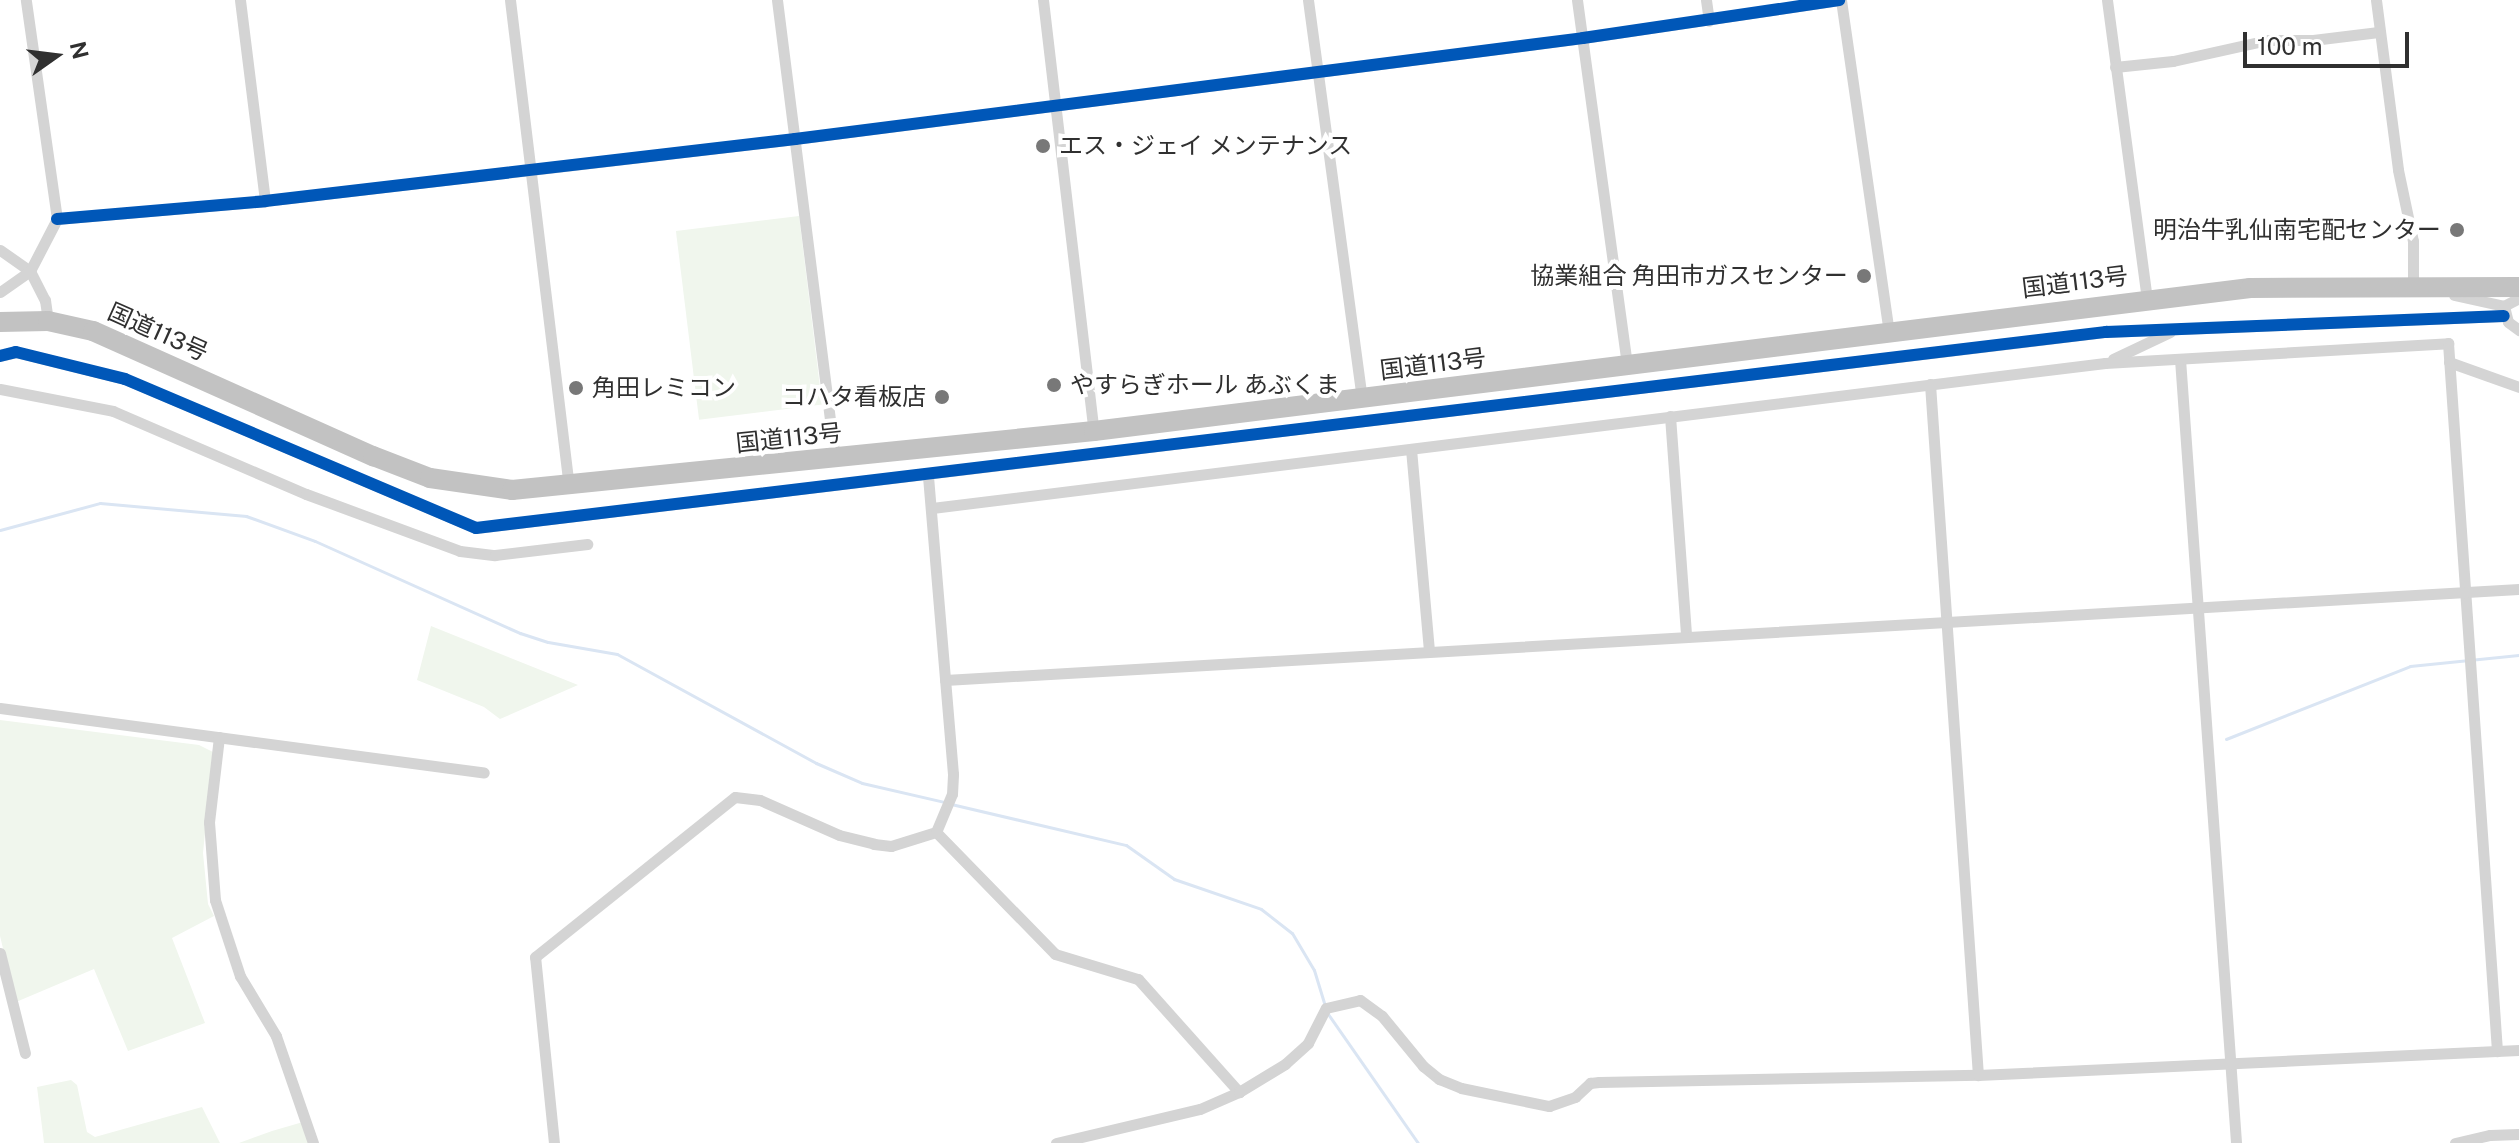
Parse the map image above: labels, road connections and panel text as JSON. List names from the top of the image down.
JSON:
{
  "streets": {
    "highway": ["国道113号"]
  },
  "places": [
    "エス・ジェイ メンテナンス",
    "明治牛乳仙南宅配センター",
    "協業組合 角田市ガスセンター",
    "やすらぎホール あぶくま",
    "角田レミコン",
    "コハタ看板店"
  ],
  "scale_bar": "100 m",
  "north": "right"
}
